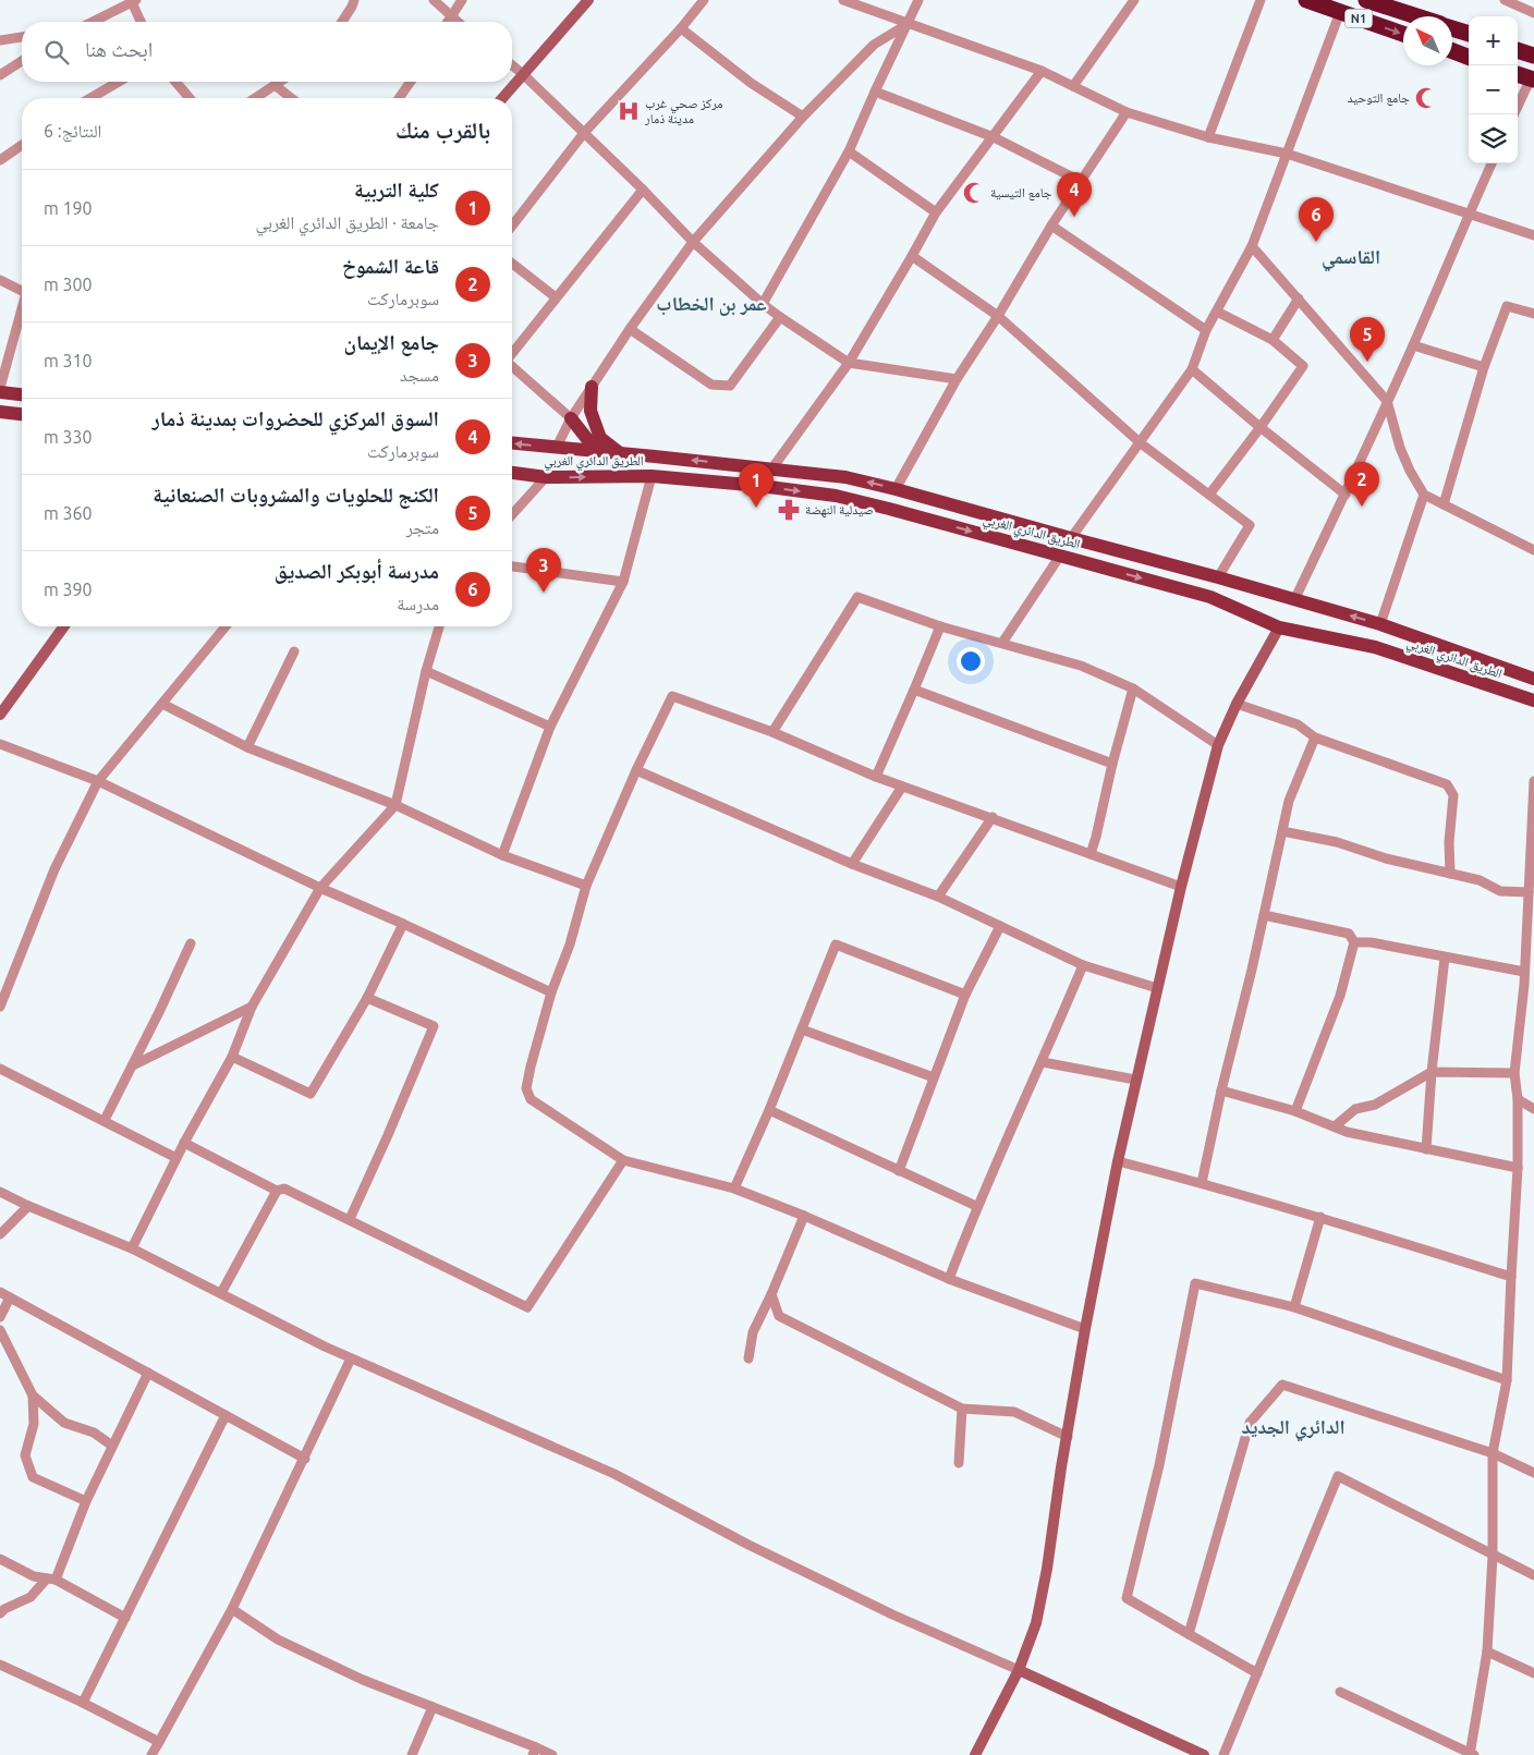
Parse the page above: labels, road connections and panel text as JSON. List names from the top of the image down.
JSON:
{
  "streets": {
    "highway": ["N1"],
    "main road": ["الطريق الدائري الغربي"]
  },
  "districts": ["القاسمي", "عمر بن الخطاب", "الدائري الجديد"],
  "places": {
    "mosque": ["جامع التوحيد", "جامع التيسية"],
    "hospital": ["مركز صحي غرب مدينة ذمار"],
    "pharmacy": ["صيدلية النهضة"]
  },
  "north": "top left",
  "page": {
    "map_buttons": ["+", "−"],
    "search": "ابحث هنا",
    "heading": ["بالقرب منك", "النتائج: 6"],
    "list": [
      {
        "mark": "1",
        "name": "كلية التربية",
        "note": "جامعة · الطريق الدائري الغربي",
        "value": "190 m"
      },
      {
        "mark": "2",
        "name": "قاعة الشموخ",
        "note": "سوبرماركت",
        "value": "300 m"
      },
      {
        "mark": "3",
        "name": "جامع الإيمان",
        "note": "مسجد",
        "value": "310 m"
      },
      {
        "mark": "4",
        "name": "السوق المركزي للحضروات بمدينة ذمار",
        "note": "سوبرماركت",
        "value": "330 m"
      },
      {
        "mark": "5",
        "name": "الكنج للحلويات والمشروبات الصنعانية",
        "note": "متجر",
        "value": "360 m"
      },
      {
        "mark": "6",
        "name": "مدرسة أبوبكر الصديق",
        "note": "مدرسة",
        "value": "390 m"
      }
    ],
    "pins": [
      "4",
      "6",
      "5",
      "2",
      "1",
      "3"
    ]
  }
}
